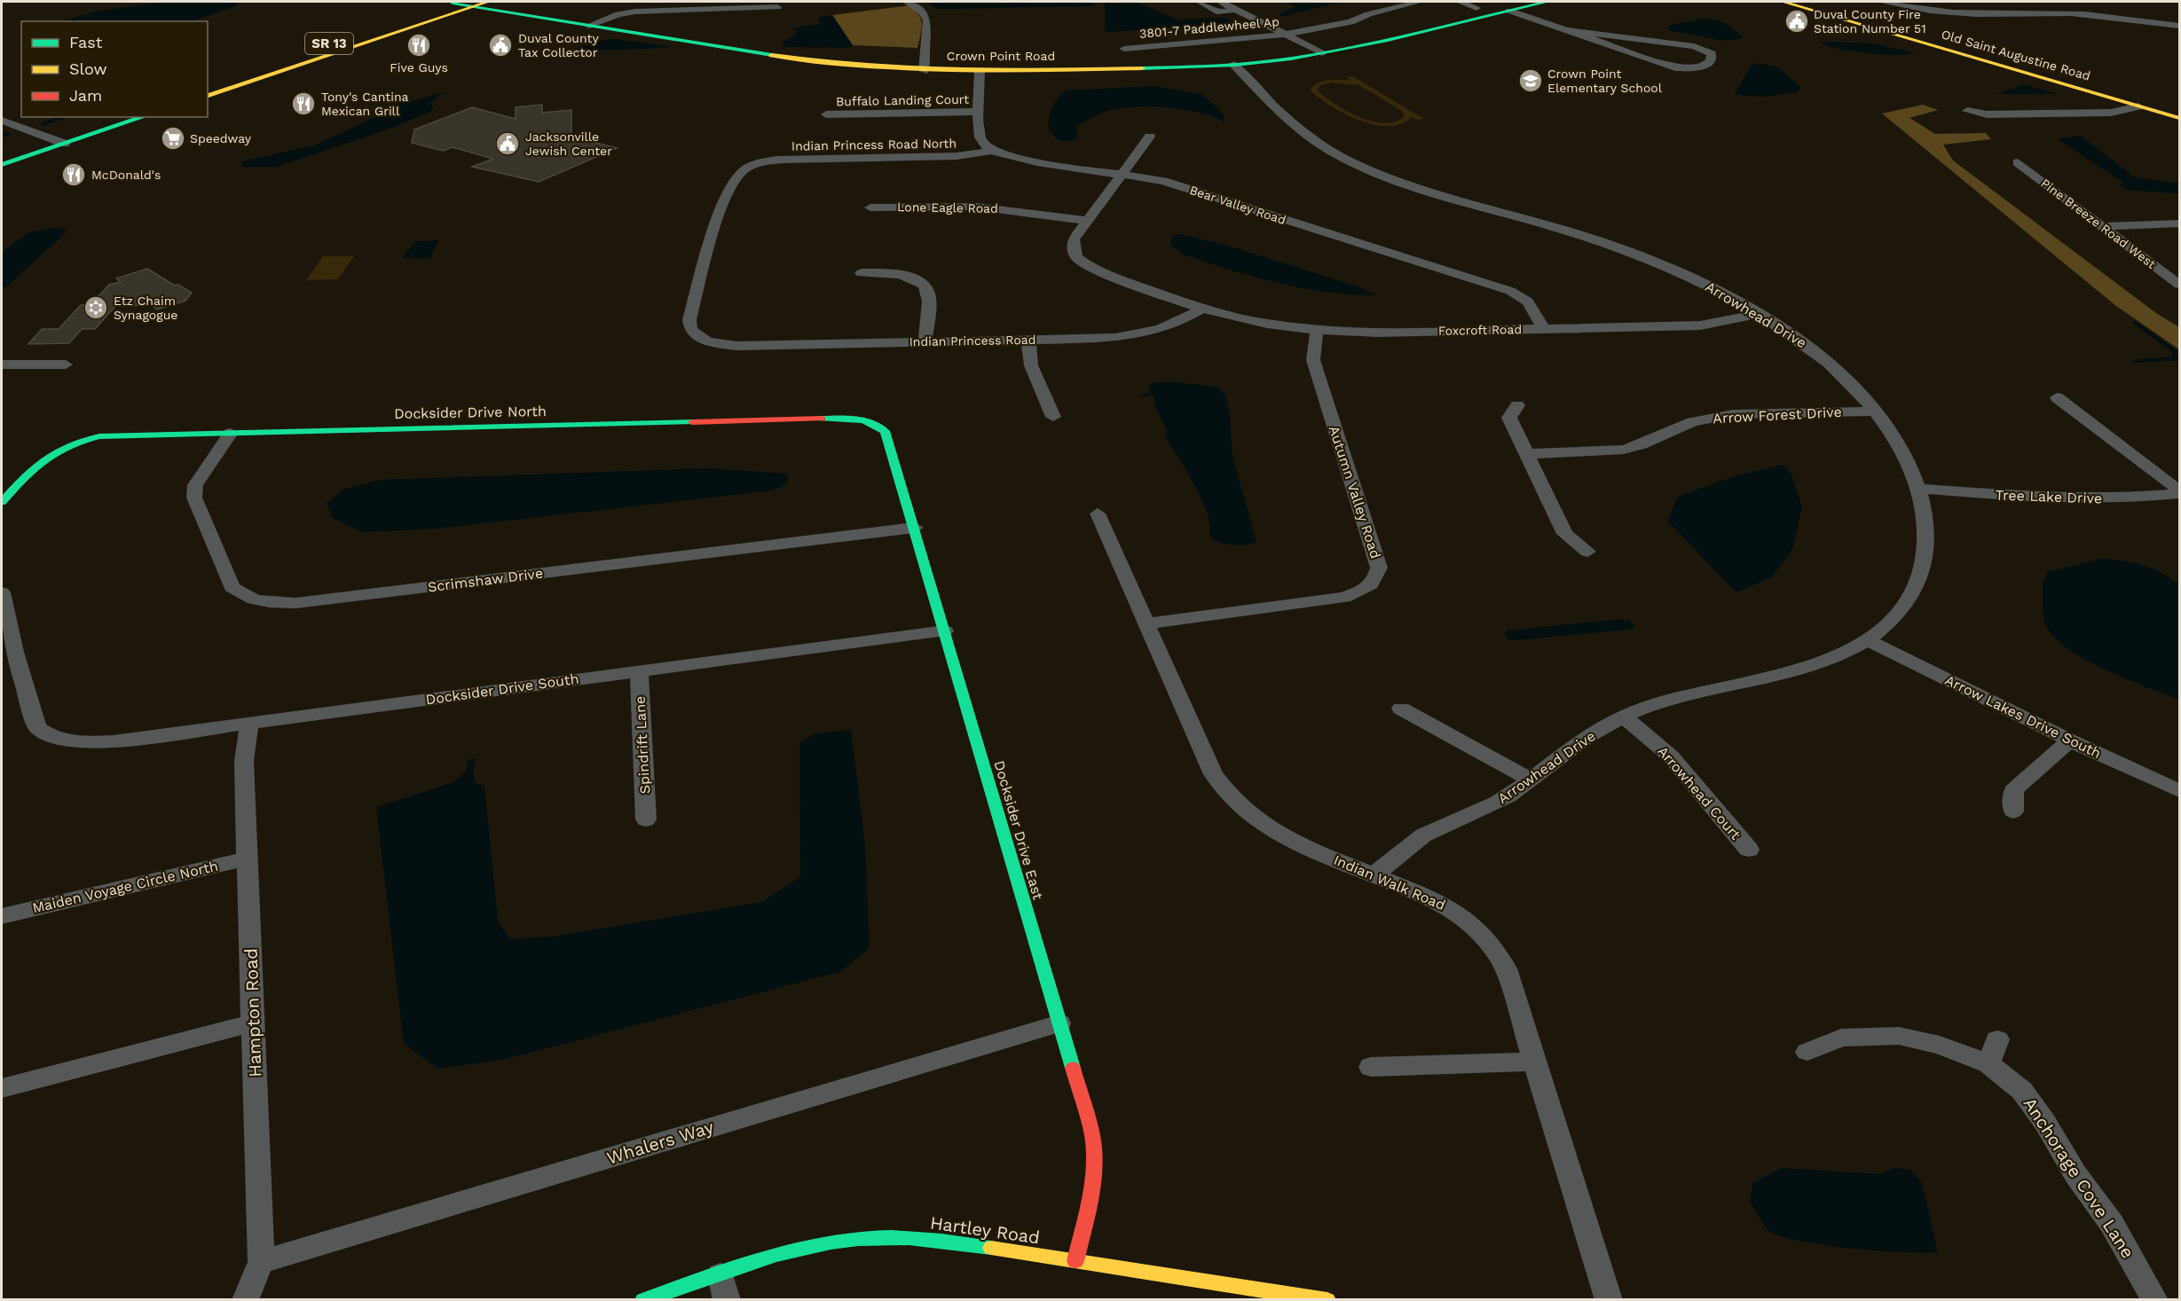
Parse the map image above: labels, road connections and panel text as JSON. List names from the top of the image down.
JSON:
{
  "streets": {
    "street": [
      "3801-7 Paddlewheel Ap",
      "SR 13",
      "Old Saint Augustine Road",
      "Crown Point Road",
      "Buffalo Landing Court",
      "Indian Princess Road North",
      "Bear Valley Road",
      "Lone Eagle Road",
      "Pine Breeze Road West",
      "Arrowhead Drive",
      "Foxcroft Road",
      "Indian Princess Road",
      "Docksider Drive North",
      "Arrow Forest Drive",
      "Autumn Valley Road",
      "Tree Lake Drive",
      "Scrimshaw Drive",
      "Docksider Drive South",
      "Arrow Lakes Drive South",
      "Spindrift Lane",
      "Arrowhead Court",
      "Docksider Drive East",
      "Indian Walk Road",
      "Maiden Voyage Circle North",
      "Hampton Road",
      "Whalers Way",
      "Anchorage Cove Lane",
      "Hartley Road"
    ]
  },
  "crossings": [
    ["SR 13", "Crown Point Road"],
    ["Crown Point Road", "Arrowhead Drive"],
    ["Indian Princess Road North", "Bear Valley Road"],
    ["Indian Princess Road North", "Indian Princess Road"],
    ["Bear Valley Road", "Foxcroft Road"],
    ["Lone Eagle Road", "Foxcroft Road"],
    ["Arrowhead Drive", "Foxcroft Road"],
    ["Arrowhead Drive", "Arrow Forest Drive"],
    ["Arrowhead Drive", "Tree Lake Drive"],
    ["Arrowhead Drive", "Arrow Lakes Drive South"],
    ["Arrowhead Drive", "Arrowhead Court"],
    ["Arrowhead Drive", "Indian Walk Road"],
    ["Foxcroft Road", "Indian Princess Road"],
    ["Foxcroft Road", "Autumn Valley Road"],
    ["Docksider Drive North", "Scrimshaw Drive"],
    ["Docksider Drive North", "Docksider Drive East"],
    ["Autumn Valley Road", "Indian Walk Road"],
    ["Scrimshaw Drive", "Docksider Drive East"],
    ["Docksider Drive South", "Spindrift Lane"],
    ["Docksider Drive South", "Docksider Drive East"],
    ["Docksider Drive South", "Hampton Road"],
    ["Docksider Drive East", "Whalers Way"],
    ["Docksider Drive East", "Hartley Road"],
    ["Maiden Voyage Circle North", "Hampton Road"],
    ["Hampton Road", "Whalers Way"]
  ],
  "places": {
    "public building": ["Duval County Fire Station Number 51", "Duval County Tax Collector", "Jacksonville Jewish Center"],
    "restaurant": ["Five Guys", "Tony's Cantina Mexican Grill", "McDonald's"],
    "school or university": ["Crown Point Elementary School"],
    "supermarket": ["Speedway"],
    "synagogue": ["Etz Chaim Synagogue"]
  },
  "legend": ["Fast", "Slow", "Jam"]
}
